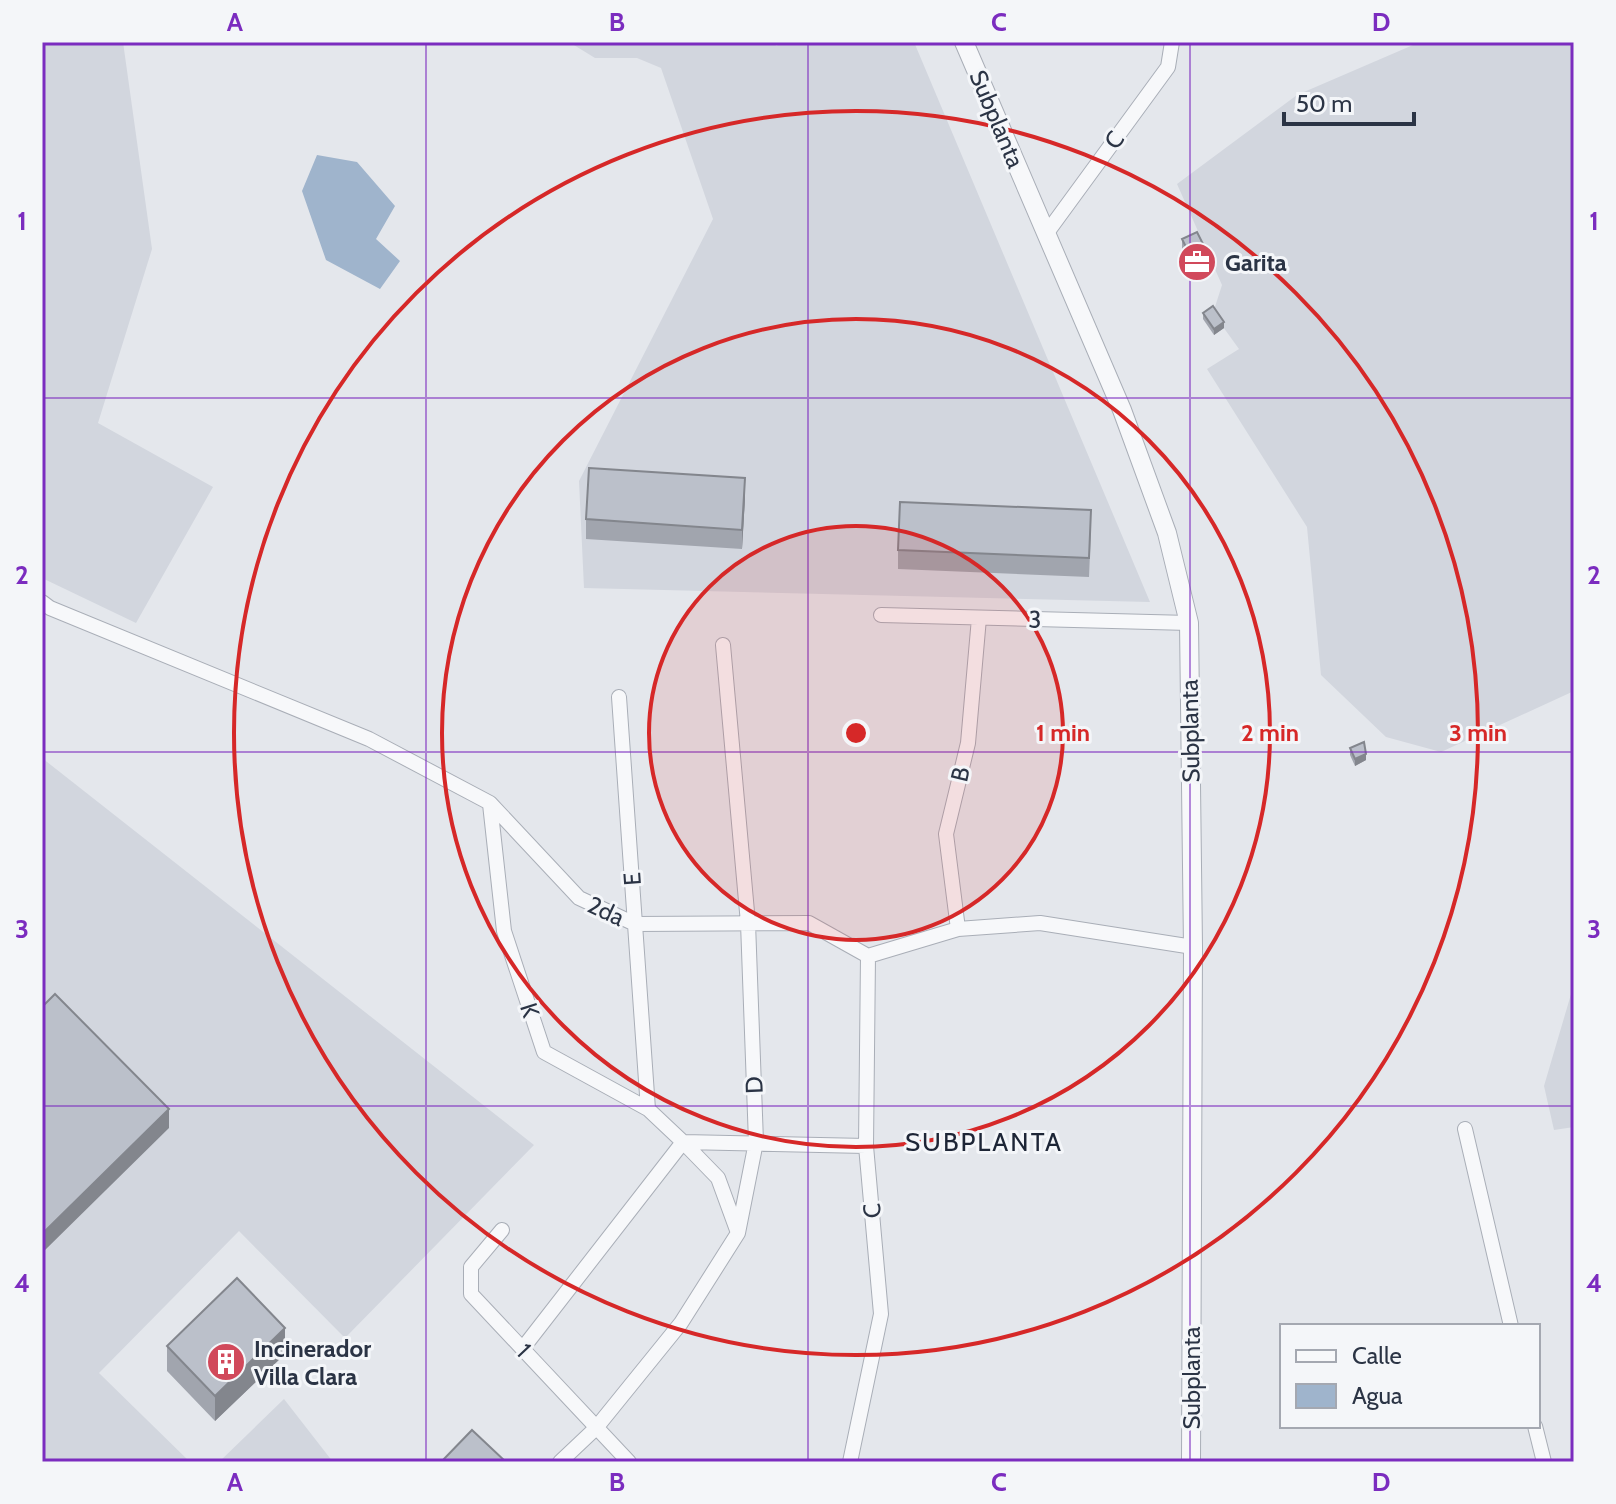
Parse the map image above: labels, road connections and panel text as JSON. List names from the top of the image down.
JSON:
{
  "streets": {
    "street": [
      "Subplanta",
      "C",
      "3",
      "B",
      "E",
      "2da",
      "K",
      "D",
      "1"
    ]
  },
  "crossings": [
    ["Subplanta", "C"],
    ["Subplanta", "3"],
    ["C", "2da"],
    ["3", "B"],
    ["E", "2da"],
    ["E", "K"],
    ["2da", "K"],
    ["2da", "D"],
    ["K", "D"],
    ["D", "1"]
  ],
  "districts": ["SUBPLANTA"],
  "places": {
    "office": ["Garita"],
    "building": ["Incinerador Villa Clara"]
  },
  "legend": ["Calle", "Agua"],
  "scale_bar": "50 m",
  "grid": {
    "columns": [
      "A",
      "B",
      "C",
      "D"
    ],
    "rows": [
      "1",
      "2",
      "3",
      "4"
    ]
  },
  "rings": ["1 min", "2 min", "3 min"]
}
